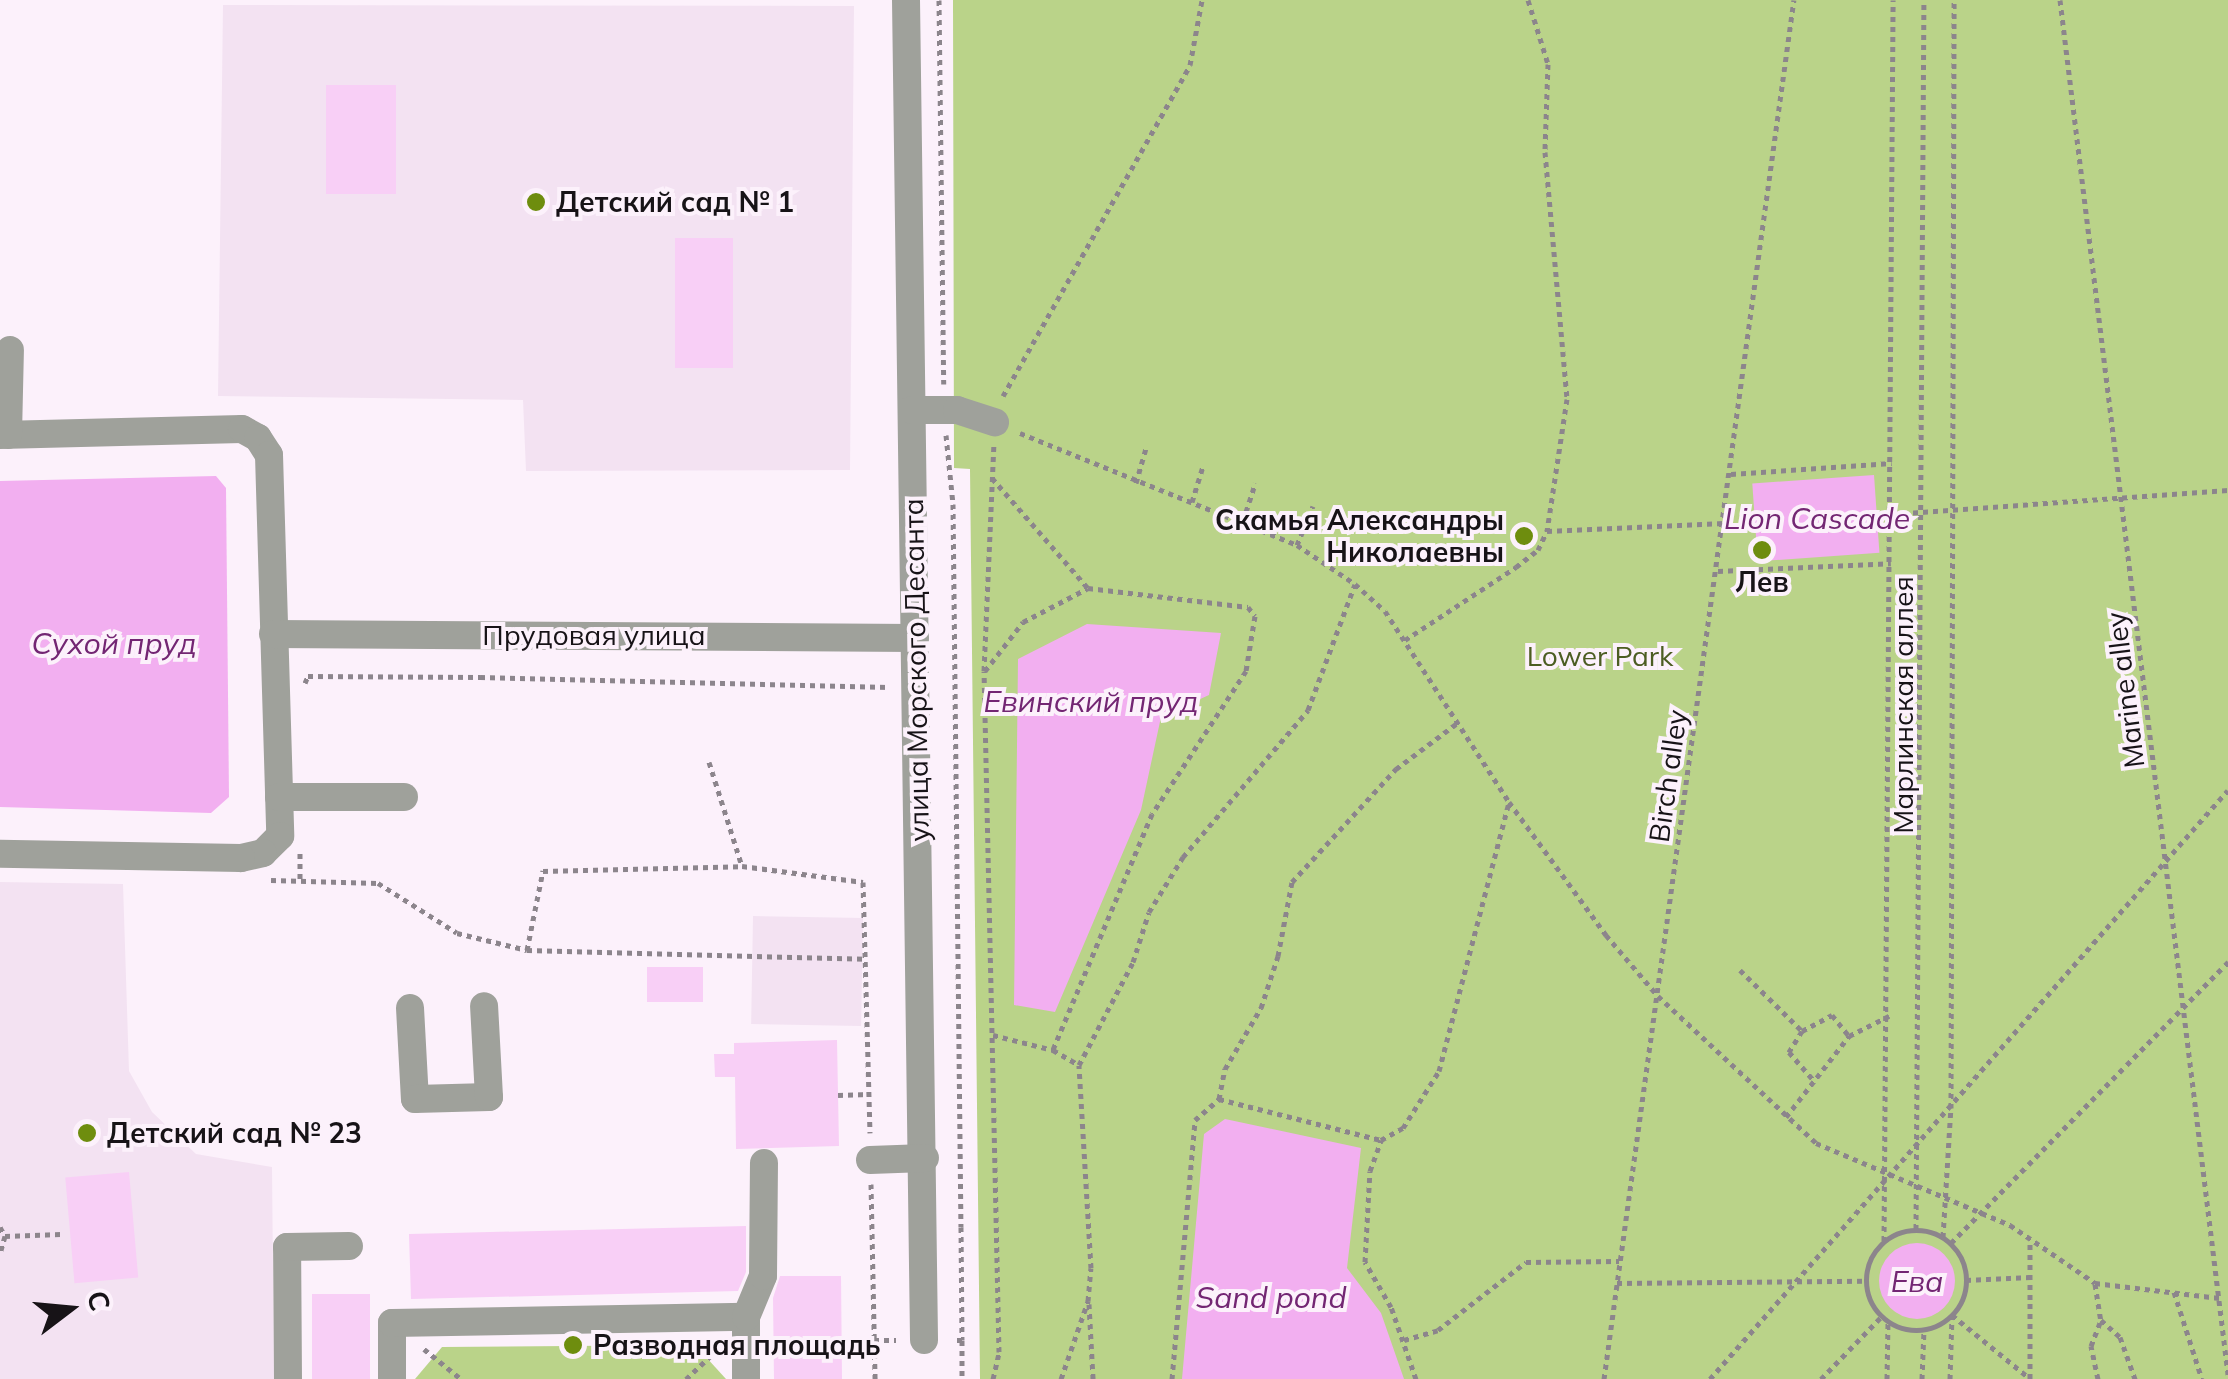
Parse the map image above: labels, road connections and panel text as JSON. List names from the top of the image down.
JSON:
{
  "streets": {
    "street": ["Прудовая улица", "улица Морского Десанта"],
    "path": ["Marine alley", "Марлинская аллея", "Birch alley"]
  },
  "crossings": [
    ["Прудовая улица", "улица Морского Десанта"]
  ],
  "water": [
    "Lion Cascade",
    "Сухой пруд",
    "Евинский пруд",
    "Ева",
    "Sand pond"
  ],
  "parks": ["Lower Park"],
  "places": [
    "Детский сад № 1",
    "Скамья Александры Николаевны",
    "Лев",
    "Детский сад № 23",
    "Разводная площадь"
  ],
  "north": "right"
}
